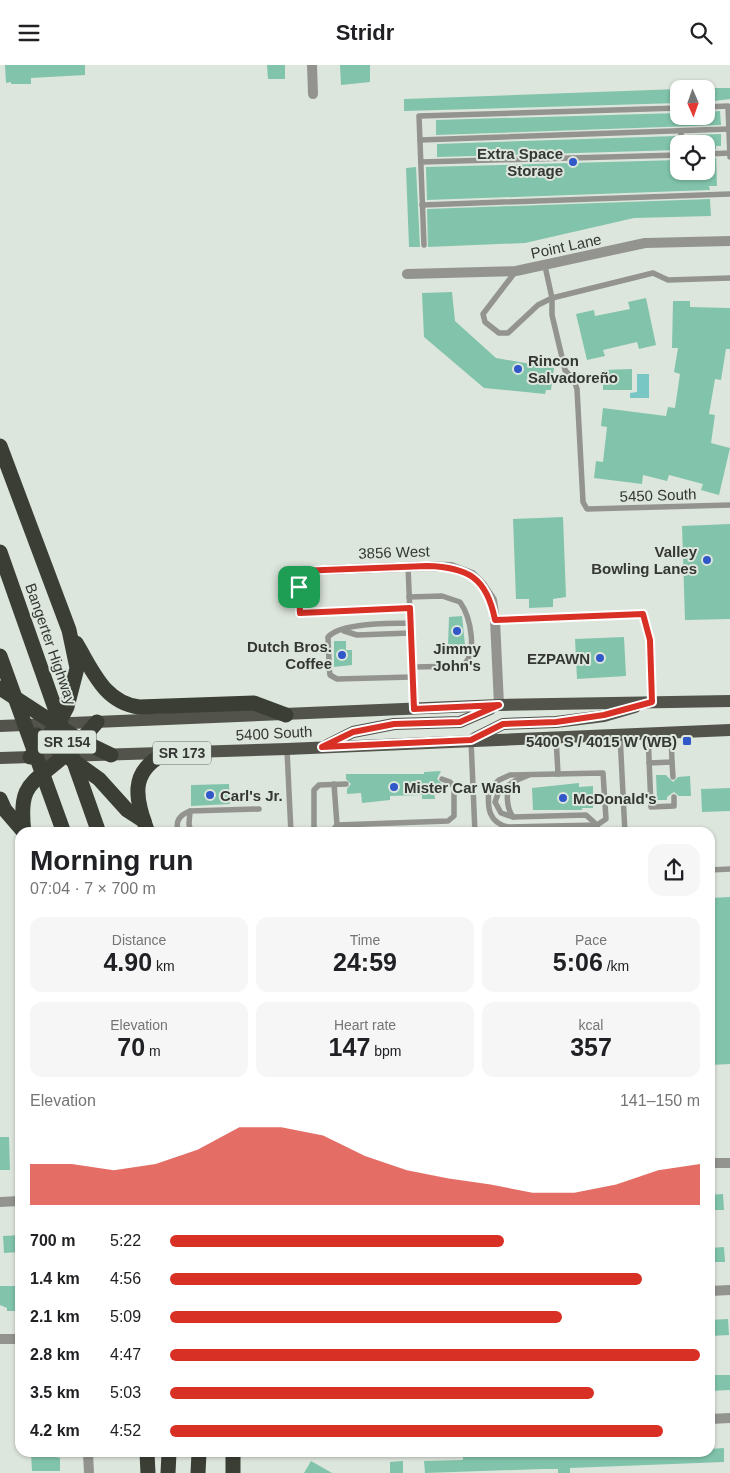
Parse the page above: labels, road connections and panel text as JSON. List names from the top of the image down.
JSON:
{
  "streets": {
    "highway": ["Bangerter Highway", "SR 154"],
    "main road": ["5400 South", "SR 173"],
    "street": ["Point Lane", "3856 West"],
    "lane": ["5450 South"]
  },
  "crossings": [
    ["3856 West", "5400 South"]
  ],
  "places": {
    "other": [
      "Extra Space Storage",
      "Rincon Salvadoreño",
      "Valley Bowling Lanes",
      "Jimmy John's",
      "Dutch Bros. Coffee",
      "EZPAWN",
      "Mister Car Wash",
      "Carl's Jr.",
      "McDonald's"
    ],
    "transit": ["5400 S / 4015 W (WB)"]
  },
  "north": "bottom",
  "page": {
    "header": "Stridr",
    "heading": ["Morning run", "07:04 · 7 × 700 m"],
    "stats": [
      ["Distance", "4.90 km"],
      ["Time", "24:59"],
      ["Pace", "5:06 /km"],
      ["Elevation", "70 m"],
      ["Heart rate", "147 bpm"],
      ["kcal", "357"]
    ],
    "chart": ["Elevation", "141–150 m"],
    "list": [
      {
        "name": "700 m",
        "note": "5:22"
      },
      {
        "name": "1.4 km",
        "note": "4:56"
      },
      {
        "name": "2.1 km",
        "note": "5:09"
      },
      {
        "name": "2.8 km",
        "note": "4:47"
      },
      {
        "name": "3.5 km",
        "note": "5:03"
      },
      {
        "name": "4.2 km",
        "note": "4:52"
      }
    ]
  }
}
